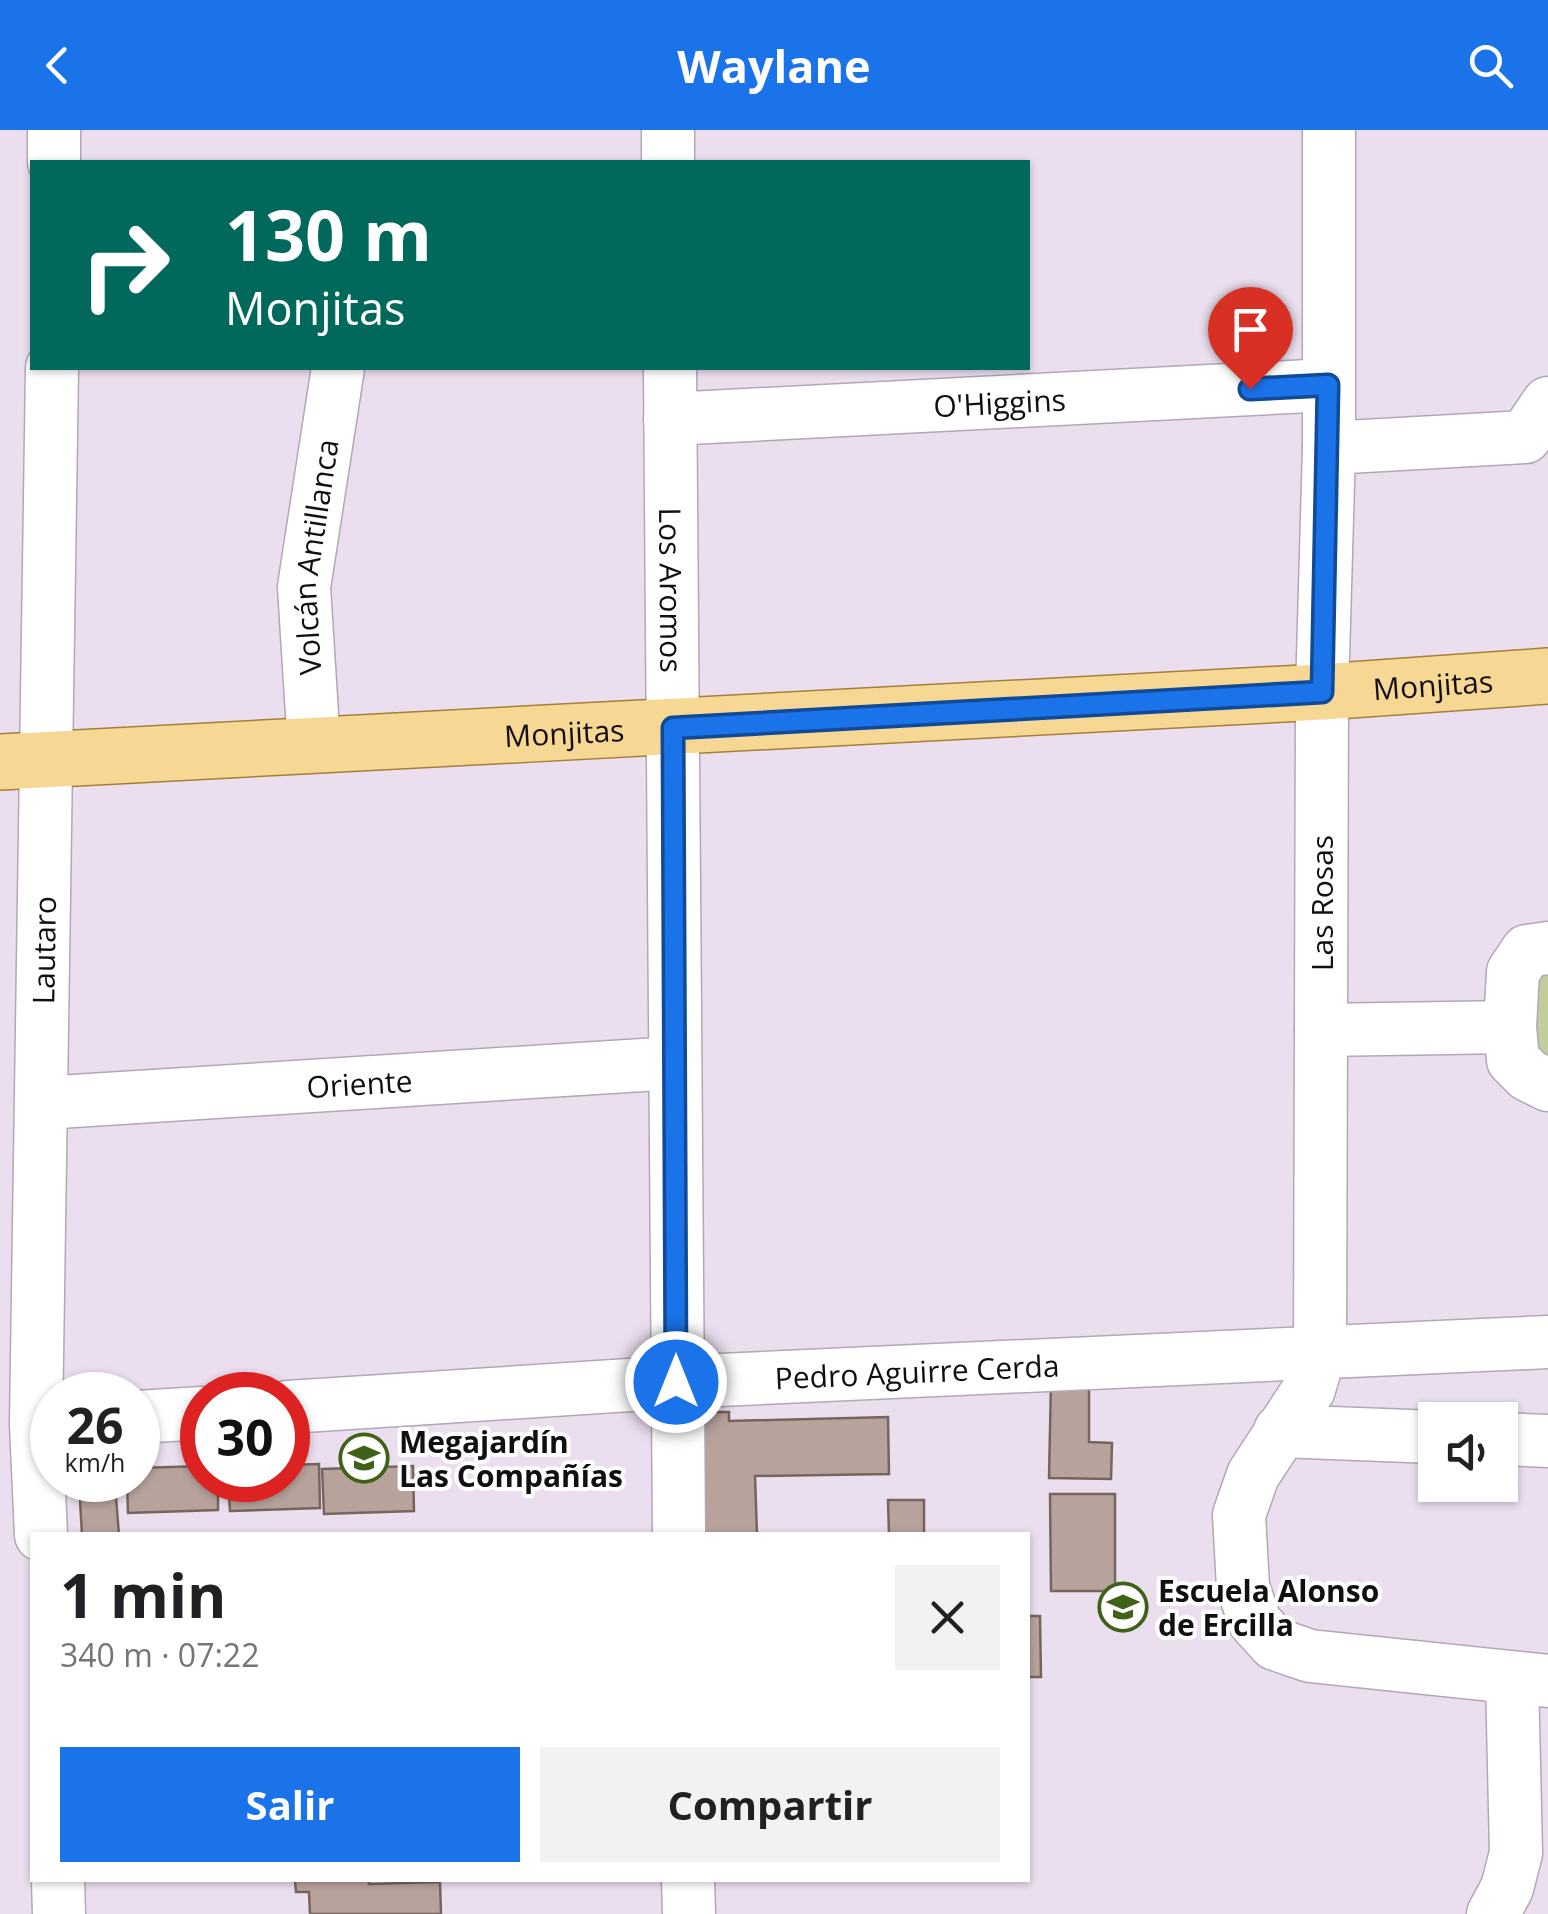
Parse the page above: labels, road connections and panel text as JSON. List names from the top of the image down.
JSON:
{
  "streets": {
    "main road": ["Monjitas"],
    "street": [
      "O'Higgins",
      "Volcán Antillanca",
      "Los Aromos",
      "Las Rosas",
      "Lautaro",
      "Oriente",
      "Pedro Aguirre Cerda"
    ]
  },
  "crossings": [
    ["O'Higgins", "Los Aromos"],
    ["O'Higgins", "Las Rosas"],
    ["Volcán Antillanca", "Monjitas"],
    ["Los Aromos", "Monjitas"],
    ["Los Aromos", "Oriente"],
    ["Los Aromos", "Pedro Aguirre Cerda"],
    ["Monjitas", "Las Rosas"],
    ["Monjitas", "Lautaro"],
    ["Las Rosas", "Pedro Aguirre Cerda"],
    ["Lautaro", "Oriente"]
  ],
  "places": {
    "school or university": ["Megajardín Las Compañías", "Escuela Alonso de Ercilla"]
  },
  "page": {
    "header": "Waylane",
    "turn": ["130 m", "Monjitas"],
    "speed": "26 km/h",
    "limit": "30",
    "heading": ["1 min", "340 m · 07:22"],
    "buttons": ["Salir", "Compartir"]
  }
}
